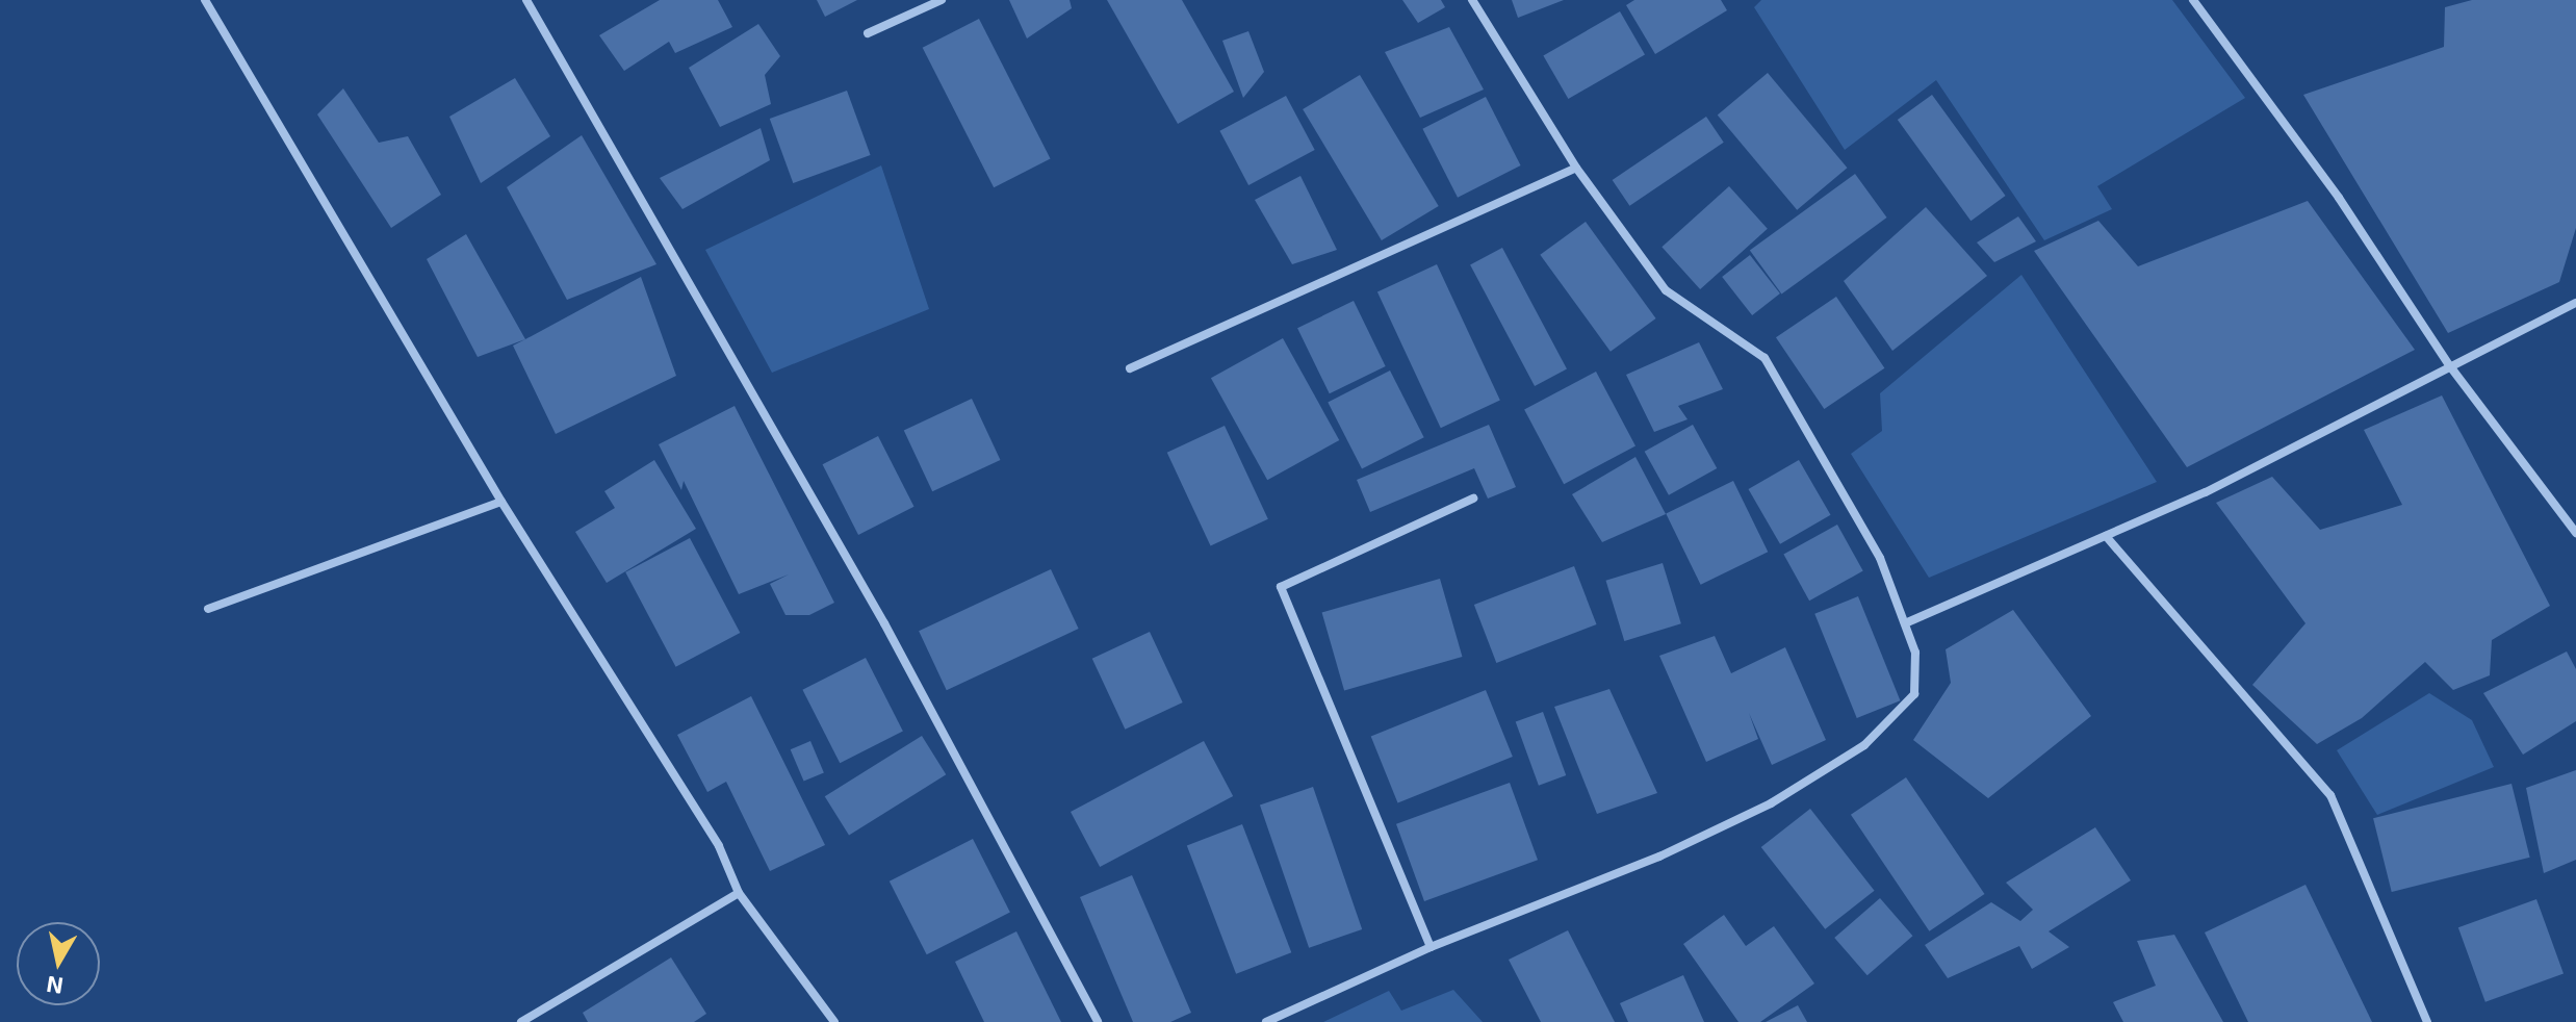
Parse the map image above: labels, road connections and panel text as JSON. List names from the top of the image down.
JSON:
{
  "north": "bottom"
}
